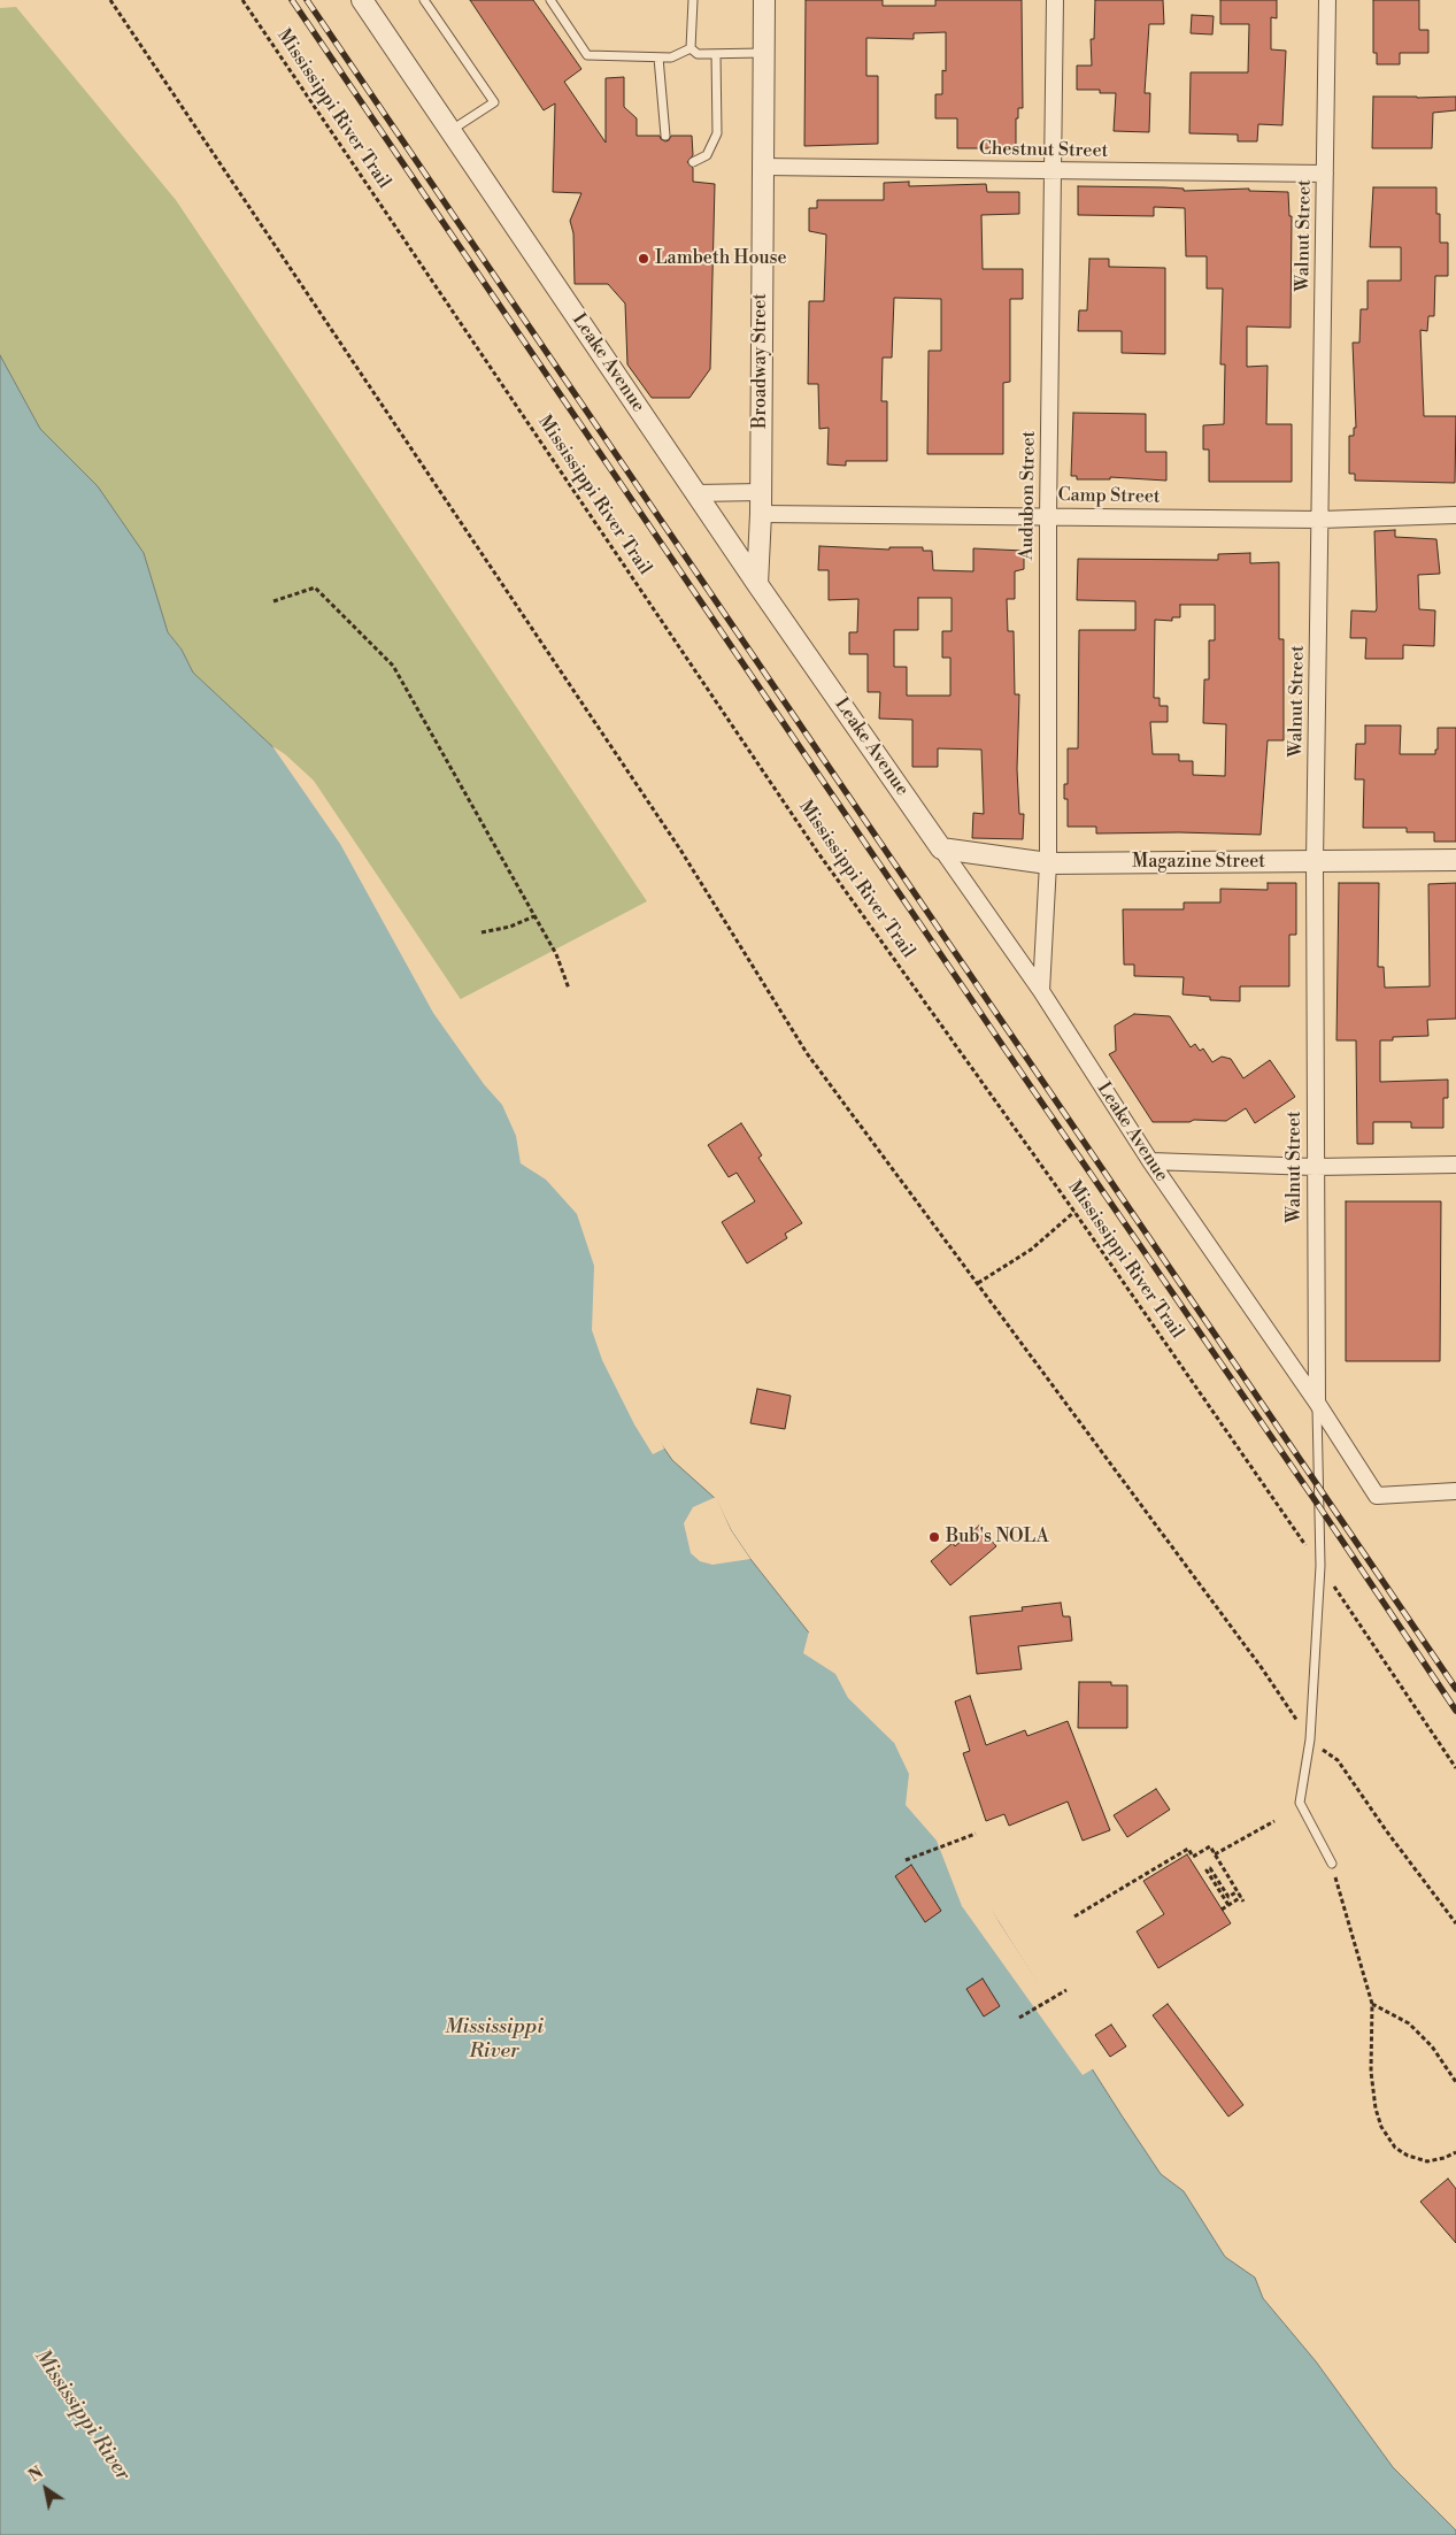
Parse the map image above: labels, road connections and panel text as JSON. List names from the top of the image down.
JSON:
{
  "streets": {
    "street": [
      "Chestnut Street",
      "Walnut Street",
      "Broadway Street",
      "Leake Avenue",
      "Audubon Street",
      "Camp Street",
      "Magazine Street"
    ],
    "path": ["Mississippi River Trail"]
  },
  "crossings": [
    ["Chestnut Street", "Walnut Street"],
    ["Chestnut Street", "Broadway Street"],
    ["Chestnut Street", "Audubon Street"],
    ["Walnut Street", "Leake Avenue"],
    ["Walnut Street", "Camp Street"],
    ["Walnut Street", "Magazine Street"],
    ["Broadway Street", "Leake Avenue"],
    ["Broadway Street", "Camp Street"],
    ["Leake Avenue", "Audubon Street"],
    ["Leake Avenue", "Magazine Street"],
    ["Audubon Street", "Camp Street"],
    ["Audubon Street", "Magazine Street"]
  ],
  "water": ["Mississippi River"],
  "places": ["Lambeth House", "Bub's NOLA"],
  "north": "top left"
}
